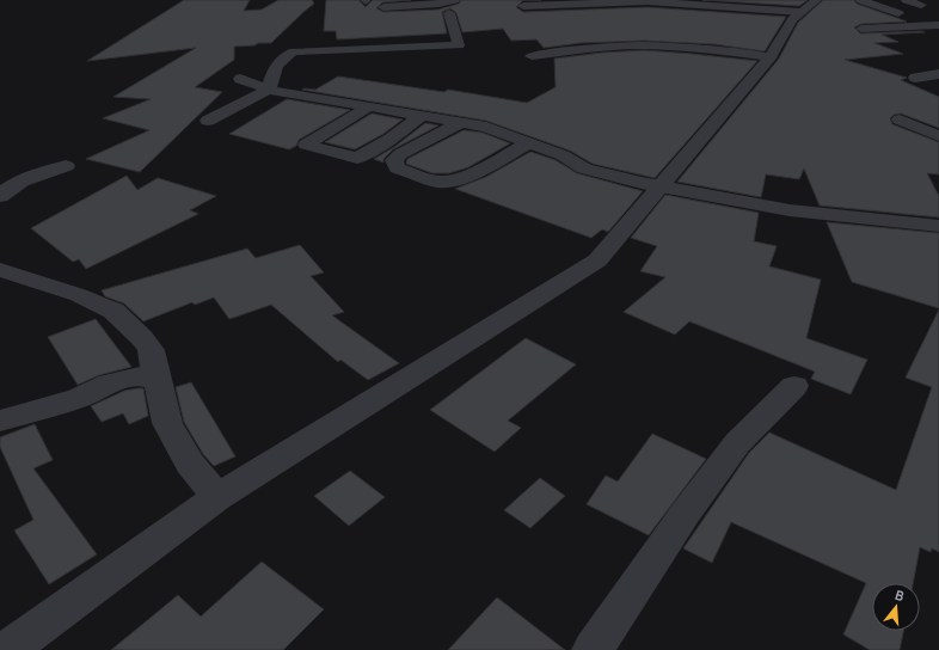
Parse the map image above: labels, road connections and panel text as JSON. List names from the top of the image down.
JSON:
{
  "north": "top"
}
